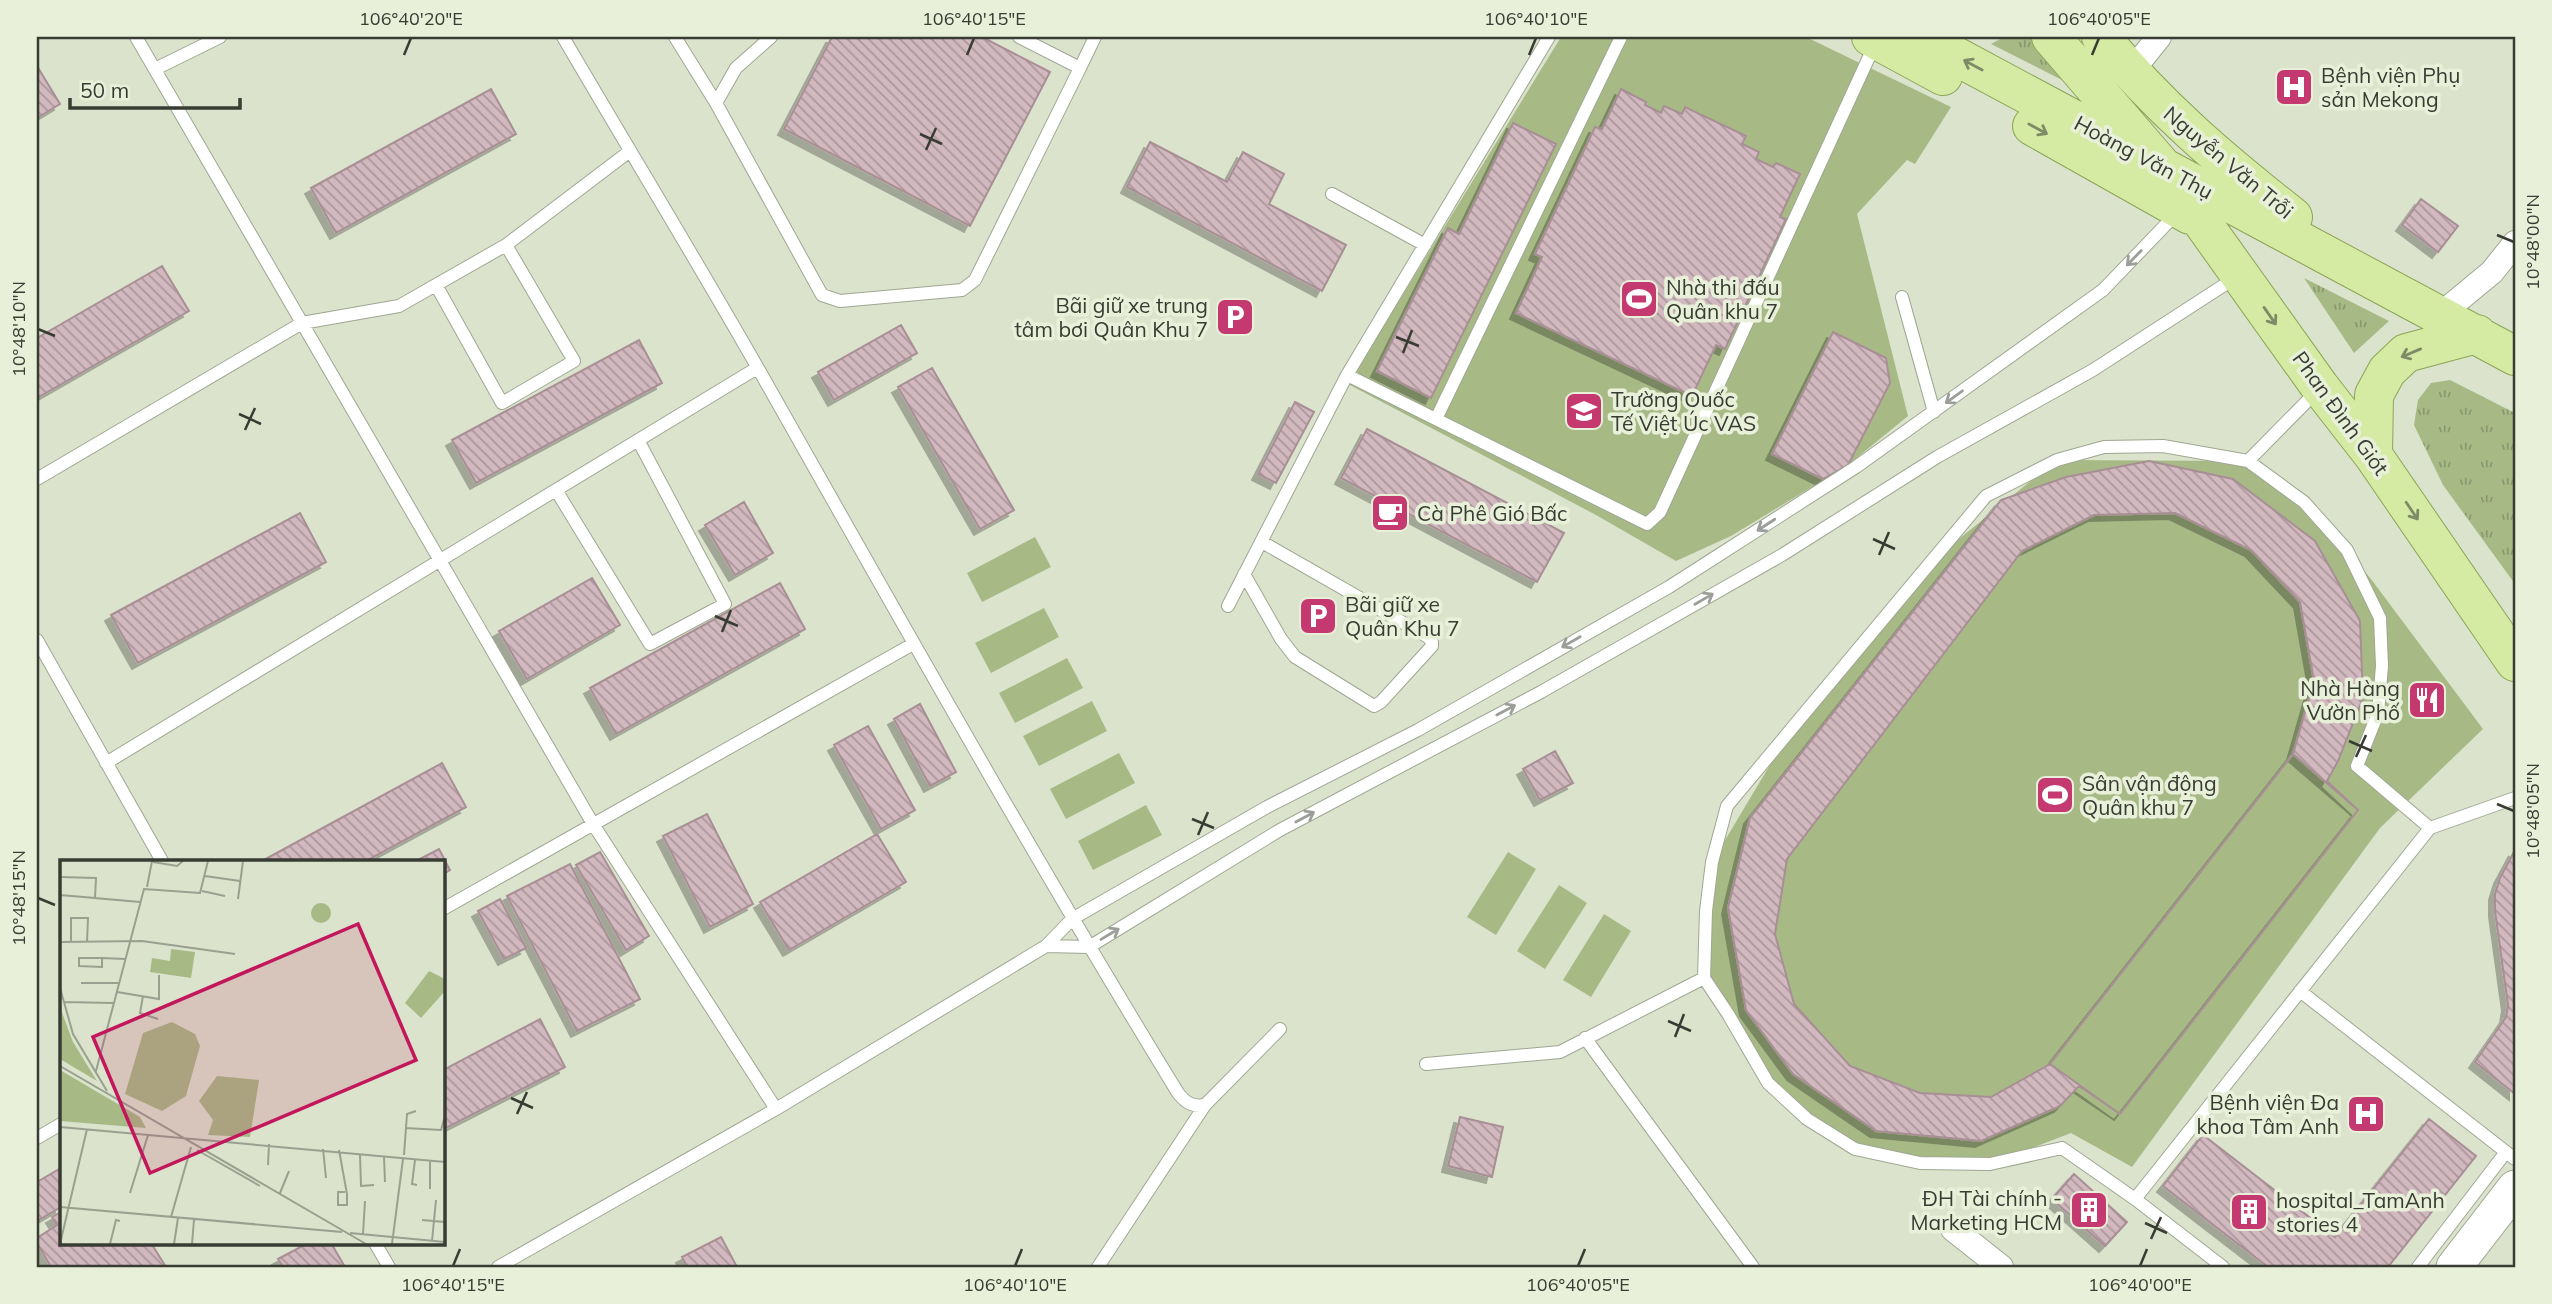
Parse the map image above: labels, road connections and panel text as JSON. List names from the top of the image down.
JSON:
{
  "streets": {
    "main road": ["Hoàng Văn Thụ", "Nguyễn Văn Trỗi", "Phan Đình Giót"]
  },
  "crossings": [
    ["Hoàng Văn Thụ", "Nguyễn Văn Trỗi"],
    ["Hoàng Văn Thụ", "Phan Đình Giót"],
    ["Nguyễn Văn Trỗi", "Phan Đình Giót"]
  ],
  "one_way": ["Phan Đình Giót"],
  "places": {
    "hospital": ["Bệnh viện Phụ sản Mekong", "Bệnh viện Đa khoa Tâm Anh"],
    "sports": ["Nhà thi đấu Quân khu 7", "Sân vận động Quân khu 7"],
    "parking": ["Bãi giữ xe trung tâm bơi Quân Khu 7", "Bãi giữ xe Quân Khu 7"],
    "school or university": ["Trường Quốc Tế Việt Úc VAS"],
    "cafe": ["Cà Phê Gió Bấc"],
    "restaurant": ["Nhà Hàng Vườn Phố"],
    "building": ["ĐH Tài chính - Marketing HCM", "hospital_TamAnh stories 4"]
  },
  "scale_bar": "50 m",
  "coordinates": [
    "106°40'20\"E",
    "106°40'15\"E",
    "106°40'10\"E",
    "106°40'05\"E",
    "10°48'00\"N",
    "10°48'10\"N",
    "10°48'05\"N",
    "10°48'15\"N",
    "106°40'00\"E"
  ]
}
